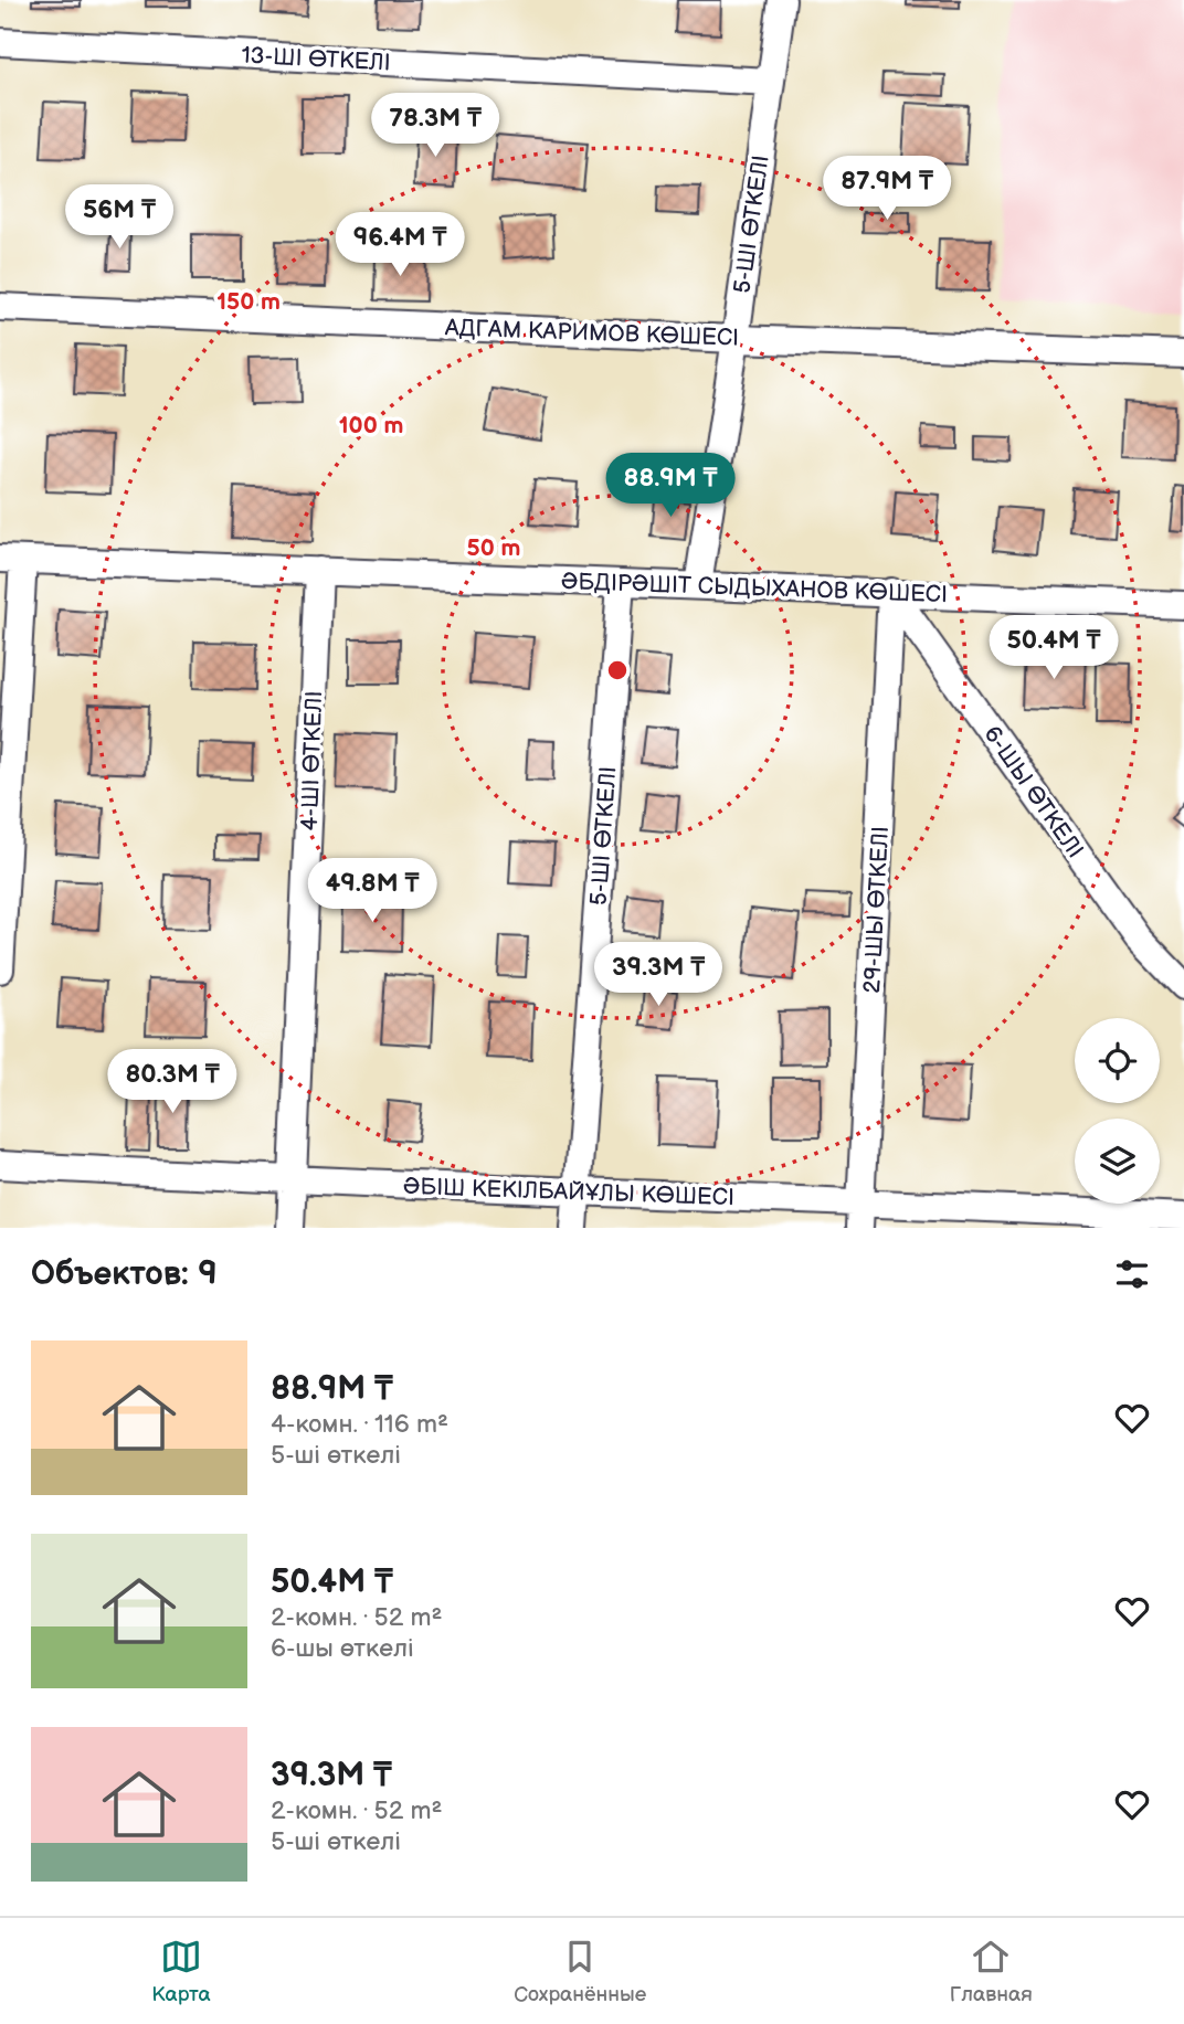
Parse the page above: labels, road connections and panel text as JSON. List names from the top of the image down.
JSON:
{
  "streets": {
    "street": [
      "13-ШІ ӨТКЕЛІ",
      "5-ШІ ӨТКЕЛІ",
      "АДГАМ КАРИМОВ КӨШЕСІ",
      "ӘБДІРӘШІТ СЫДЫХАНОВ КӨШЕСІ",
      "4-ШІ ӨТКЕЛІ",
      "6-ШЫ ӨТКЕЛІ",
      "29-ШЫ ӨТКЕЛІ",
      "ӘБІШ КЕКІЛБАЙҰЛЫ КӨШЕСІ"
    ]
  },
  "crossings": [
    ["13-ШІ ӨТКЕЛІ", "5-ШІ ӨТКЕЛІ"],
    ["5-ШІ ӨТКЕЛІ", "АДГАМ КАРИМОВ КӨШЕСІ"],
    ["5-ШІ ӨТКЕЛІ", "ӘБДІРӘШІТ СЫДЫХАНОВ КӨШЕСІ"],
    ["5-ШІ ӨТКЕЛІ", "ӘБІШ КЕКІЛБАЙҰЛЫ КӨШЕСІ"],
    ["ӘБДІРӘШІТ СЫДЫХАНОВ КӨШЕСІ", "4-ШІ ӨТКЕЛІ"],
    ["ӘБДІРӘШІТ СЫДЫХАНОВ КӨШЕСІ", "6-ШЫ ӨТКЕЛІ"],
    ["ӘБДІРӘШІТ СЫДЫХАНОВ КӨШЕСІ", "29-ШЫ ӨТКЕЛІ"],
    ["4-ШІ ӨТКЕЛІ", "ӘБІШ КЕКІЛБАЙҰЛЫ КӨШЕСІ"],
    ["6-ШЫ ӨТКЕЛІ", "29-ШЫ ӨТКЕЛІ"],
    ["29-ШЫ ӨТКЕЛІ", "ӘБІШ КЕКІЛБАЙҰЛЫ КӨШЕСІ"]
  ],
  "page": {
    "price": [
      "78.3M ₸",
      "87.9M ₸",
      "56M ₸",
      "96.4M ₸",
      "88.9M ₸",
      "50.4M ₸",
      "49.8M ₸",
      "39.3M ₸",
      "80.3M ₸"
    ],
    "heading": "Объектов: 9",
    "list": [
      {
        "name": "88.9M ₸",
        "note": "4-комн. · 116 m² · 5-ші өткелі"
      },
      {
        "name": "50.4M ₸",
        "note": "2-комн. · 52 m² · 6-шы өткелі"
      },
      {
        "name": "39.3M ₸",
        "note": "2-комн. · 52 m² · 5-ші өткелі"
      }
    ],
    "tabs": ["Карта", "Сохранённые", "Главная"]
  },
  "rings": ["150 m", "100 m", "50 m"]
}
